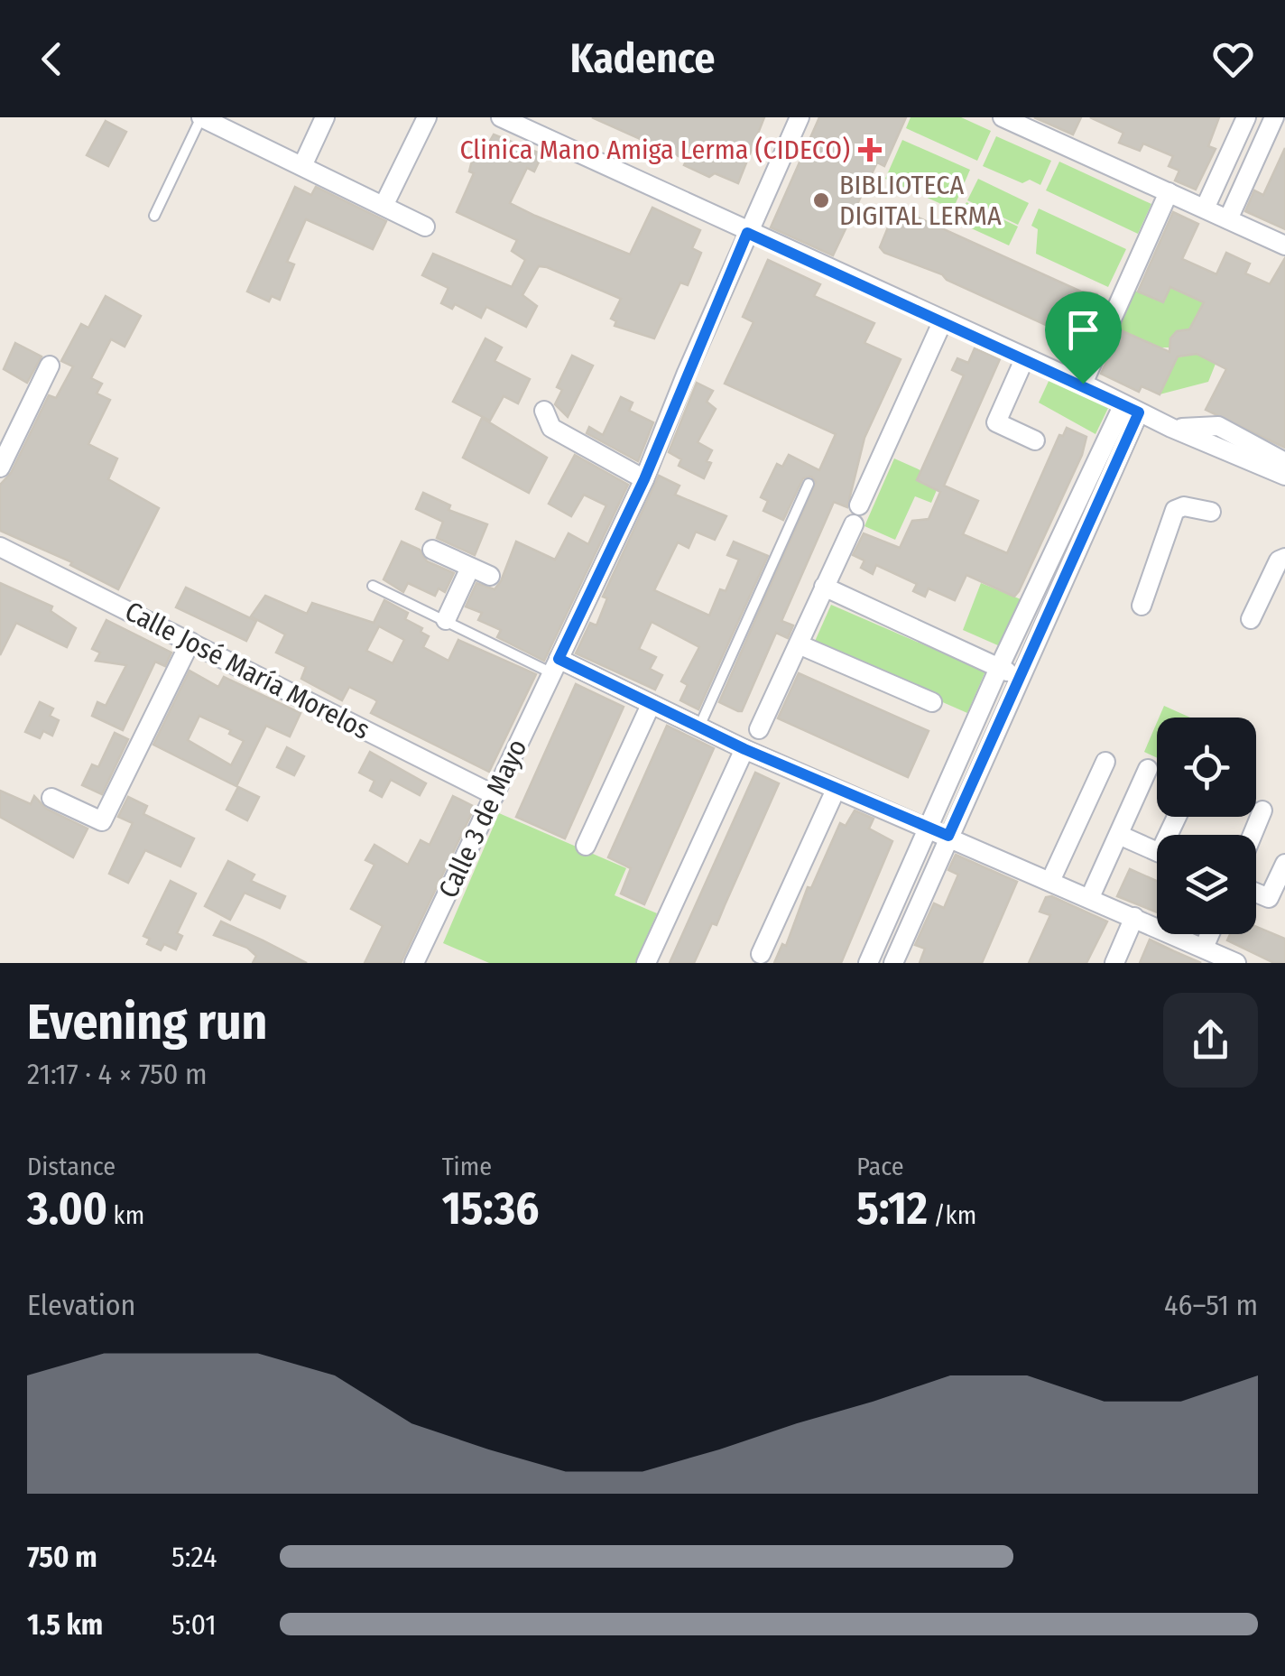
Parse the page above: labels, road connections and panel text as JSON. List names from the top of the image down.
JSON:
{
  "streets": {
    "street": ["Calle José María Morelos", "Calle 3 de Mayo"]
  },
  "crossings": [
    ["Calle José María Morelos", "Calle 3 de Mayo"]
  ],
  "places": {
    "health": ["Clinica Mano Amiga Lerma (CIDECO)"],
    "other": ["BIBLIOTECA DIGITAL LERMA"]
  },
  "page": {
    "header": "Kadence",
    "heading": ["Evening run", "21:17 · 4 × 750 m"],
    "stats": [
      ["Distance", "3.00 km"],
      ["Time", "15:36"],
      ["Pace", "5:12 /km"]
    ],
    "chart": ["Elevation", "46–51 m"],
    "list": [
      {
        "name": "750 m",
        "note": "5:24"
      },
      {
        "name": "1.5 km",
        "note": "5:01"
      }
    ]
  }
}
